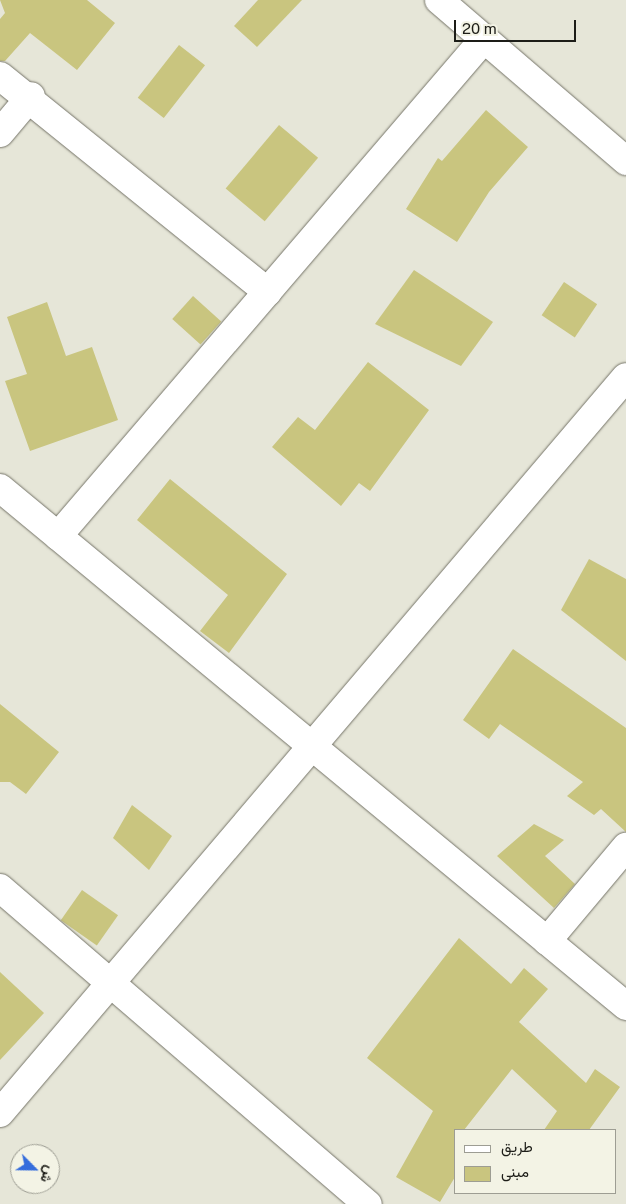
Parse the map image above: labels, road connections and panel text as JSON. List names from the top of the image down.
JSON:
{
  "legend": ["طريق", "مبنى"],
  "scale_bar": "20 m",
  "north": "bottom right"
}
